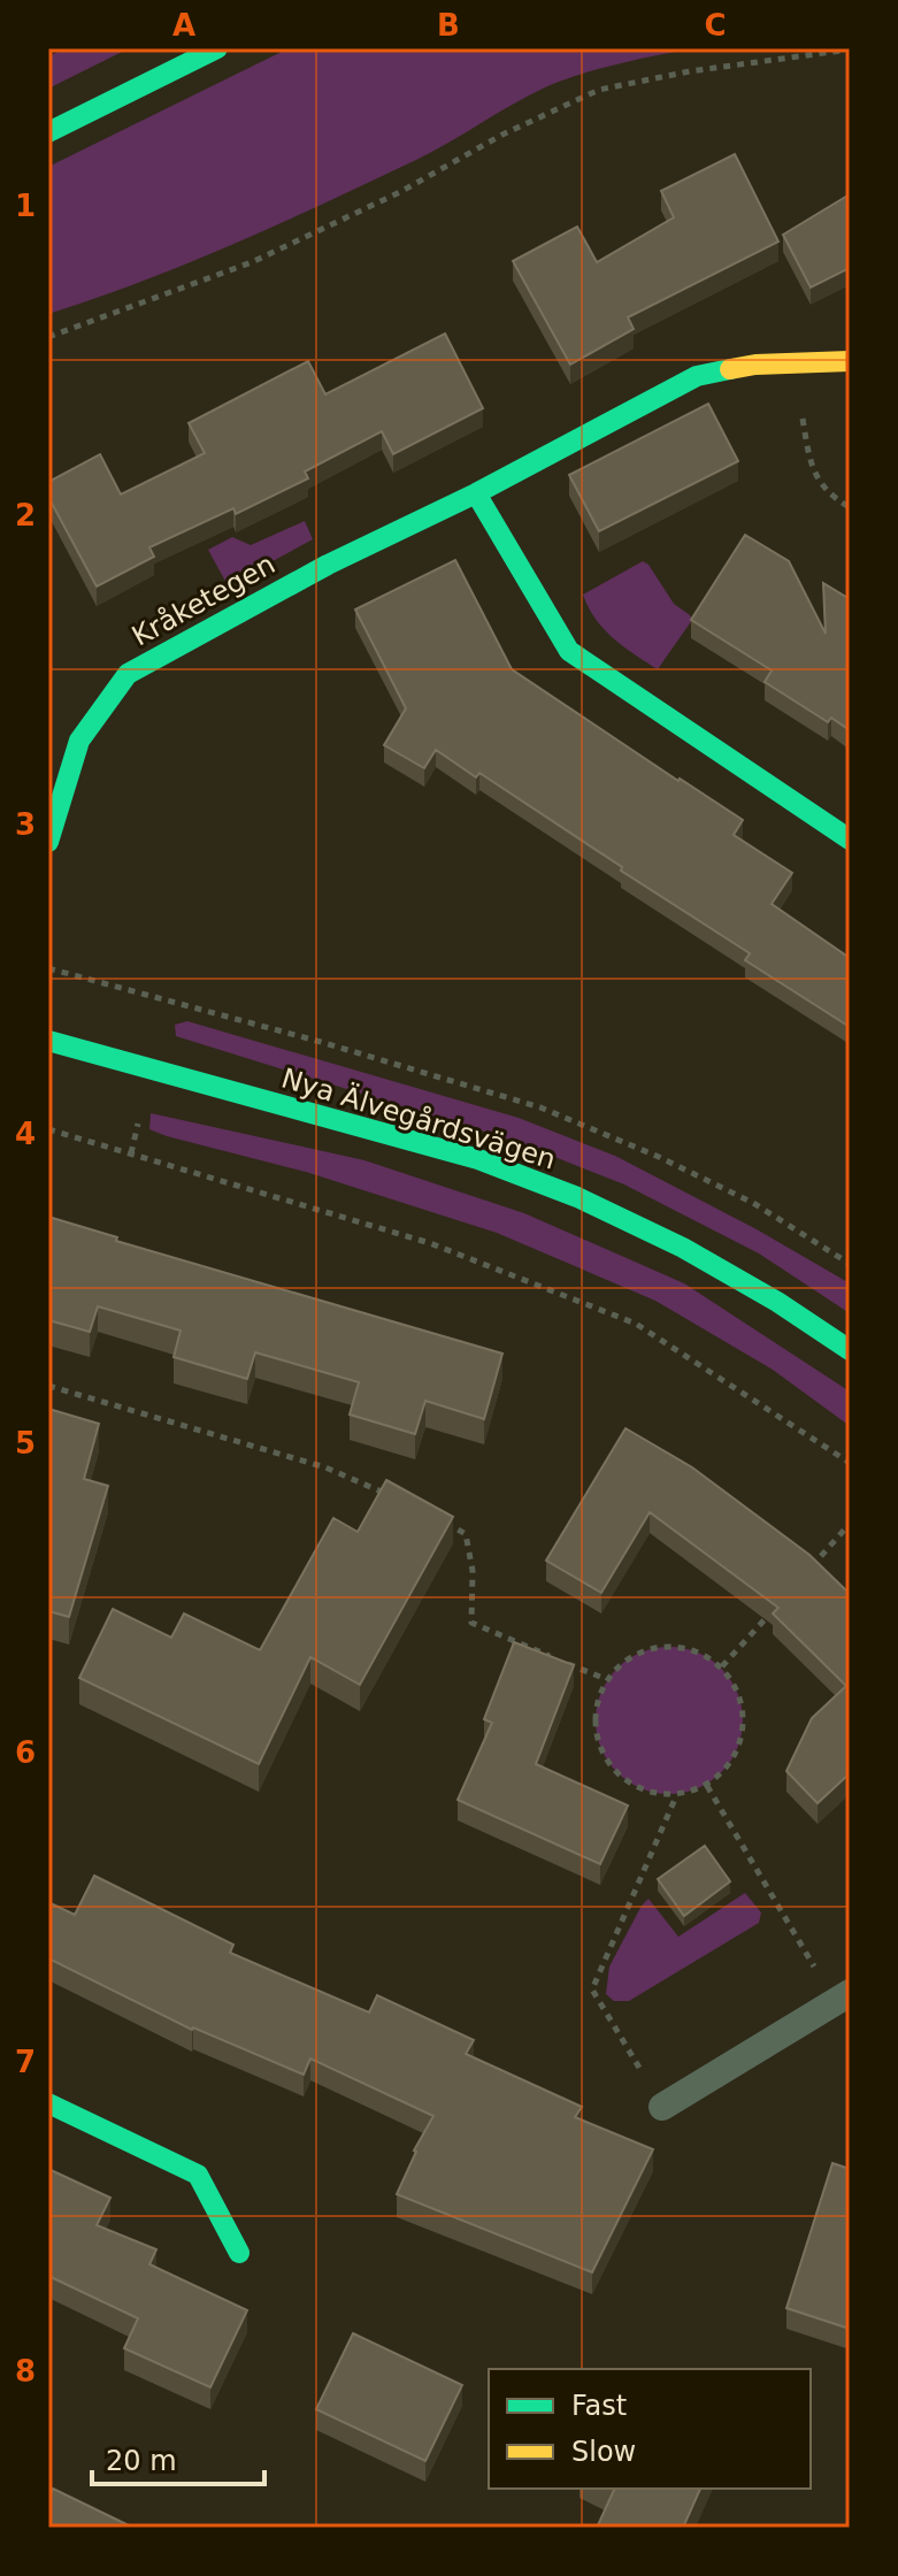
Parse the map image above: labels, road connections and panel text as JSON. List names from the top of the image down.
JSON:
{
  "streets": {
    "street": ["Kråketegen", "Nya Älvegårdsvägen"]
  },
  "legend": ["Fast", "Slow"],
  "scale_bar": "20 m",
  "grid": {
    "columns": ["A", "B", "C"],
    "rows": [
      "1",
      "2",
      "3",
      "4",
      "5",
      "6",
      "7",
      "8"
    ]
  }
}
